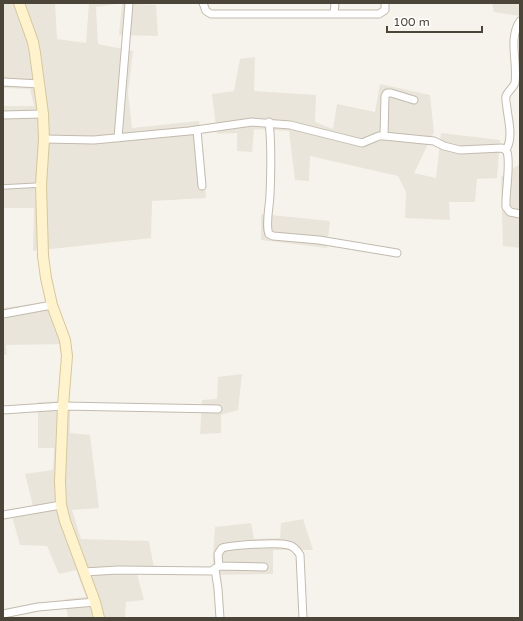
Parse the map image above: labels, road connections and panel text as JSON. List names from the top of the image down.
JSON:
{
  "scale_bar": "100 m"
}
